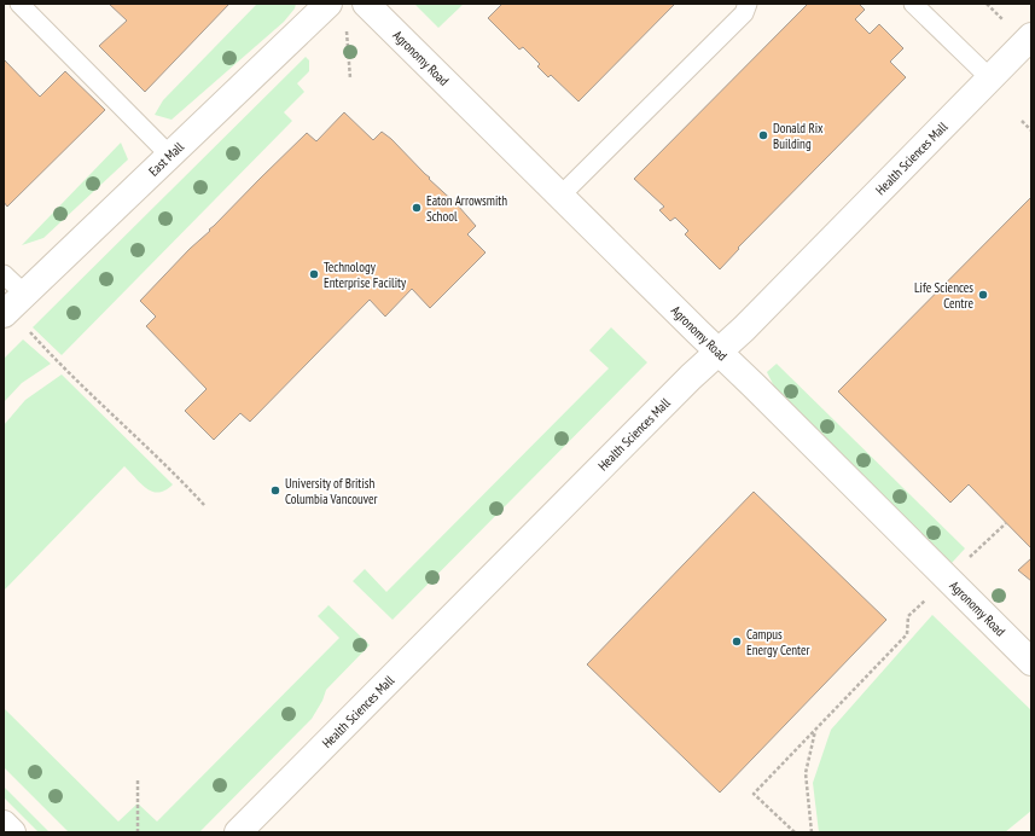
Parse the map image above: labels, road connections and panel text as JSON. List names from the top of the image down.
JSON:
{
  "streets": {
    "street": ["Agronomy Road", "East Mall", "Health Sciences Mall"]
  },
  "crossings": [
    ["Agronomy Road", "Health Sciences Mall"]
  ],
  "places": [
    "Donald Rix Building",
    "Eaton Arrowsmith School",
    "Technology Enterprise Facility",
    "Life Sciences Centre",
    "University of British Columbia Vancouver",
    "Campus Energy Center"
  ]
}
